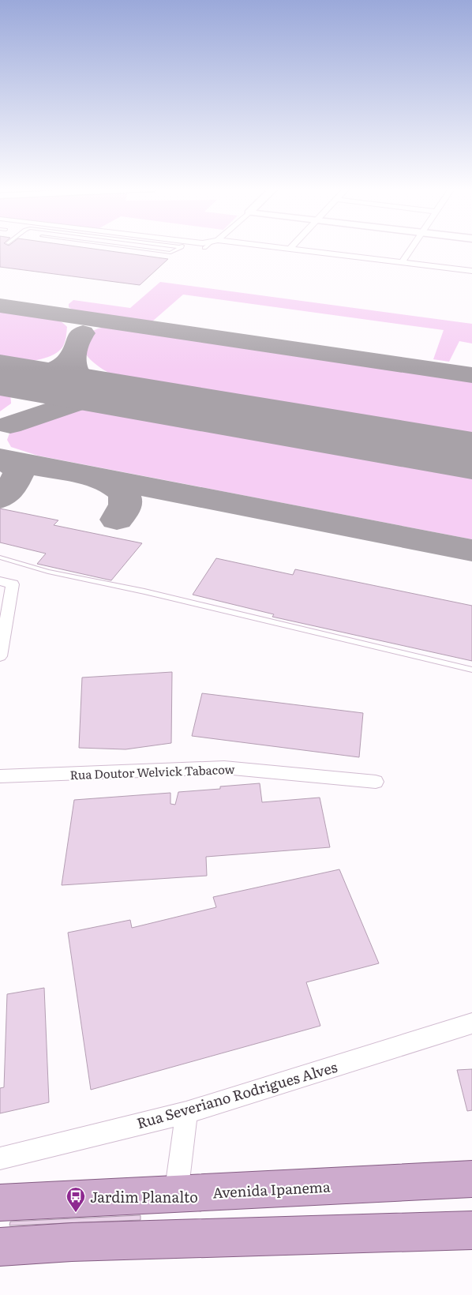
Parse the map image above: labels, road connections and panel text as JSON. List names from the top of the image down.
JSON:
{
  "streets": {
    "main road": ["Avenida Ipanema"],
    "street": ["Rua Doutor Welvick Tabacow", "Rua Severiano Rodrigues Alves"]
  },
  "places": {
    "bus stop": ["Jardim Planalto"]
  }
}
